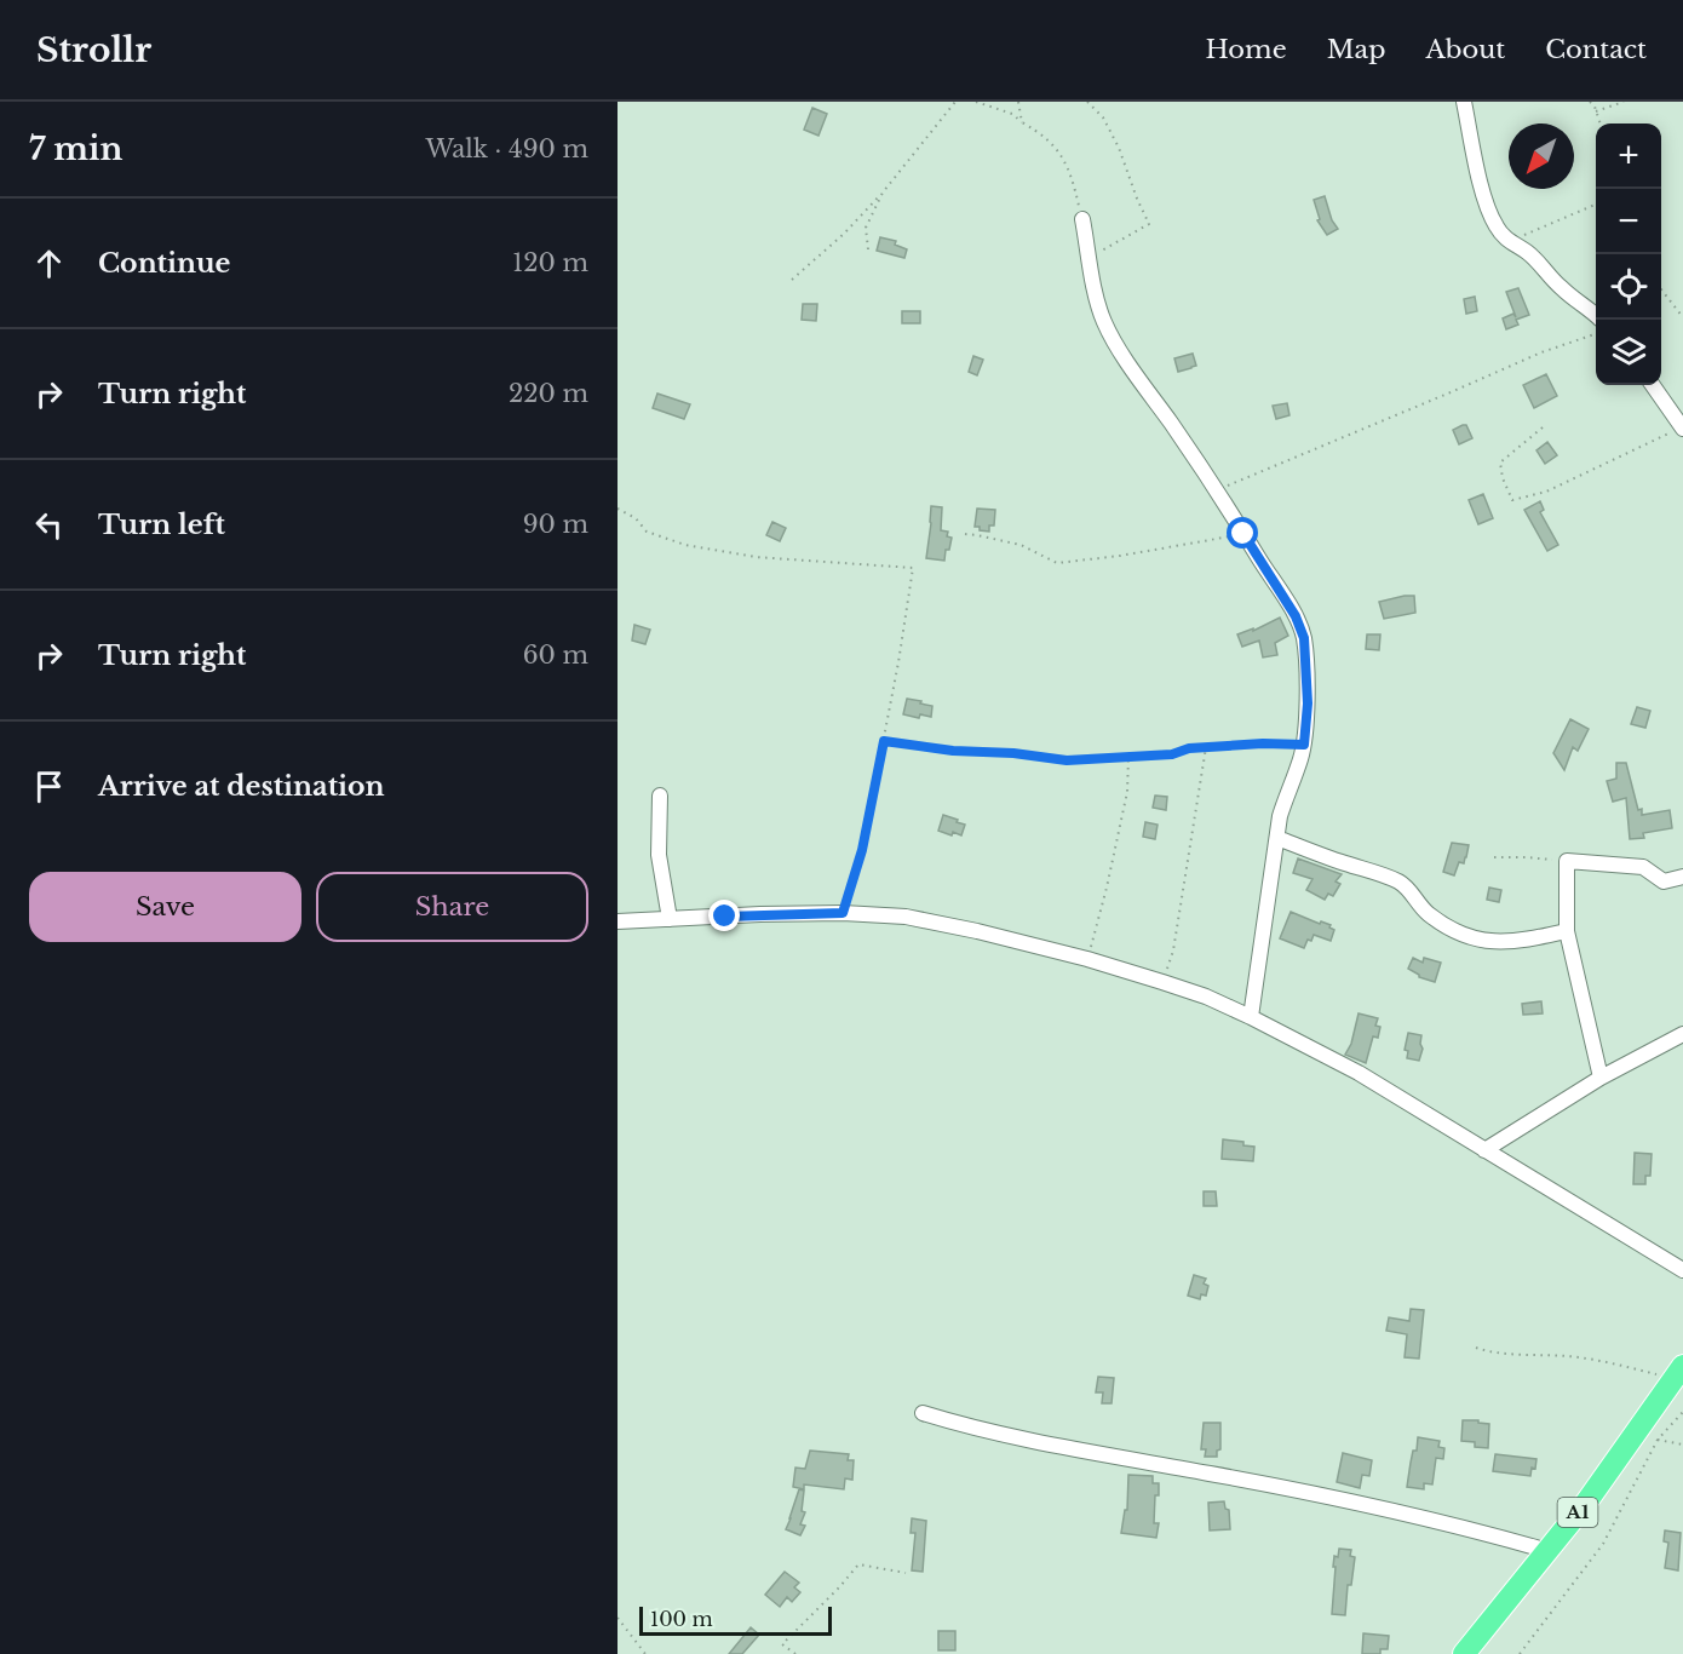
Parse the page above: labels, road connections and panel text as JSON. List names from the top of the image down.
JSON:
{
  "streets": {
    "highway": ["A1"]
  },
  "scale_bar": "100 m",
  "north": "bottom left",
  "page": {
    "header": "Strollr",
    "nav": [
      "Home",
      "Map",
      "About",
      "Contact"
    ],
    "heading": ["7 min", "Walk · 490 m"],
    "map_buttons": ["+", "−"],
    "list": [
      ["Continue", "120 m"],
      ["Turn right", "220 m"],
      ["Turn left", "90 m"],
      ["Turn right", "60 m"],
      "Arrive at destination"
    ],
    "buttons": ["Save", "Share"],
    "scale": "100 m"
  }
}
